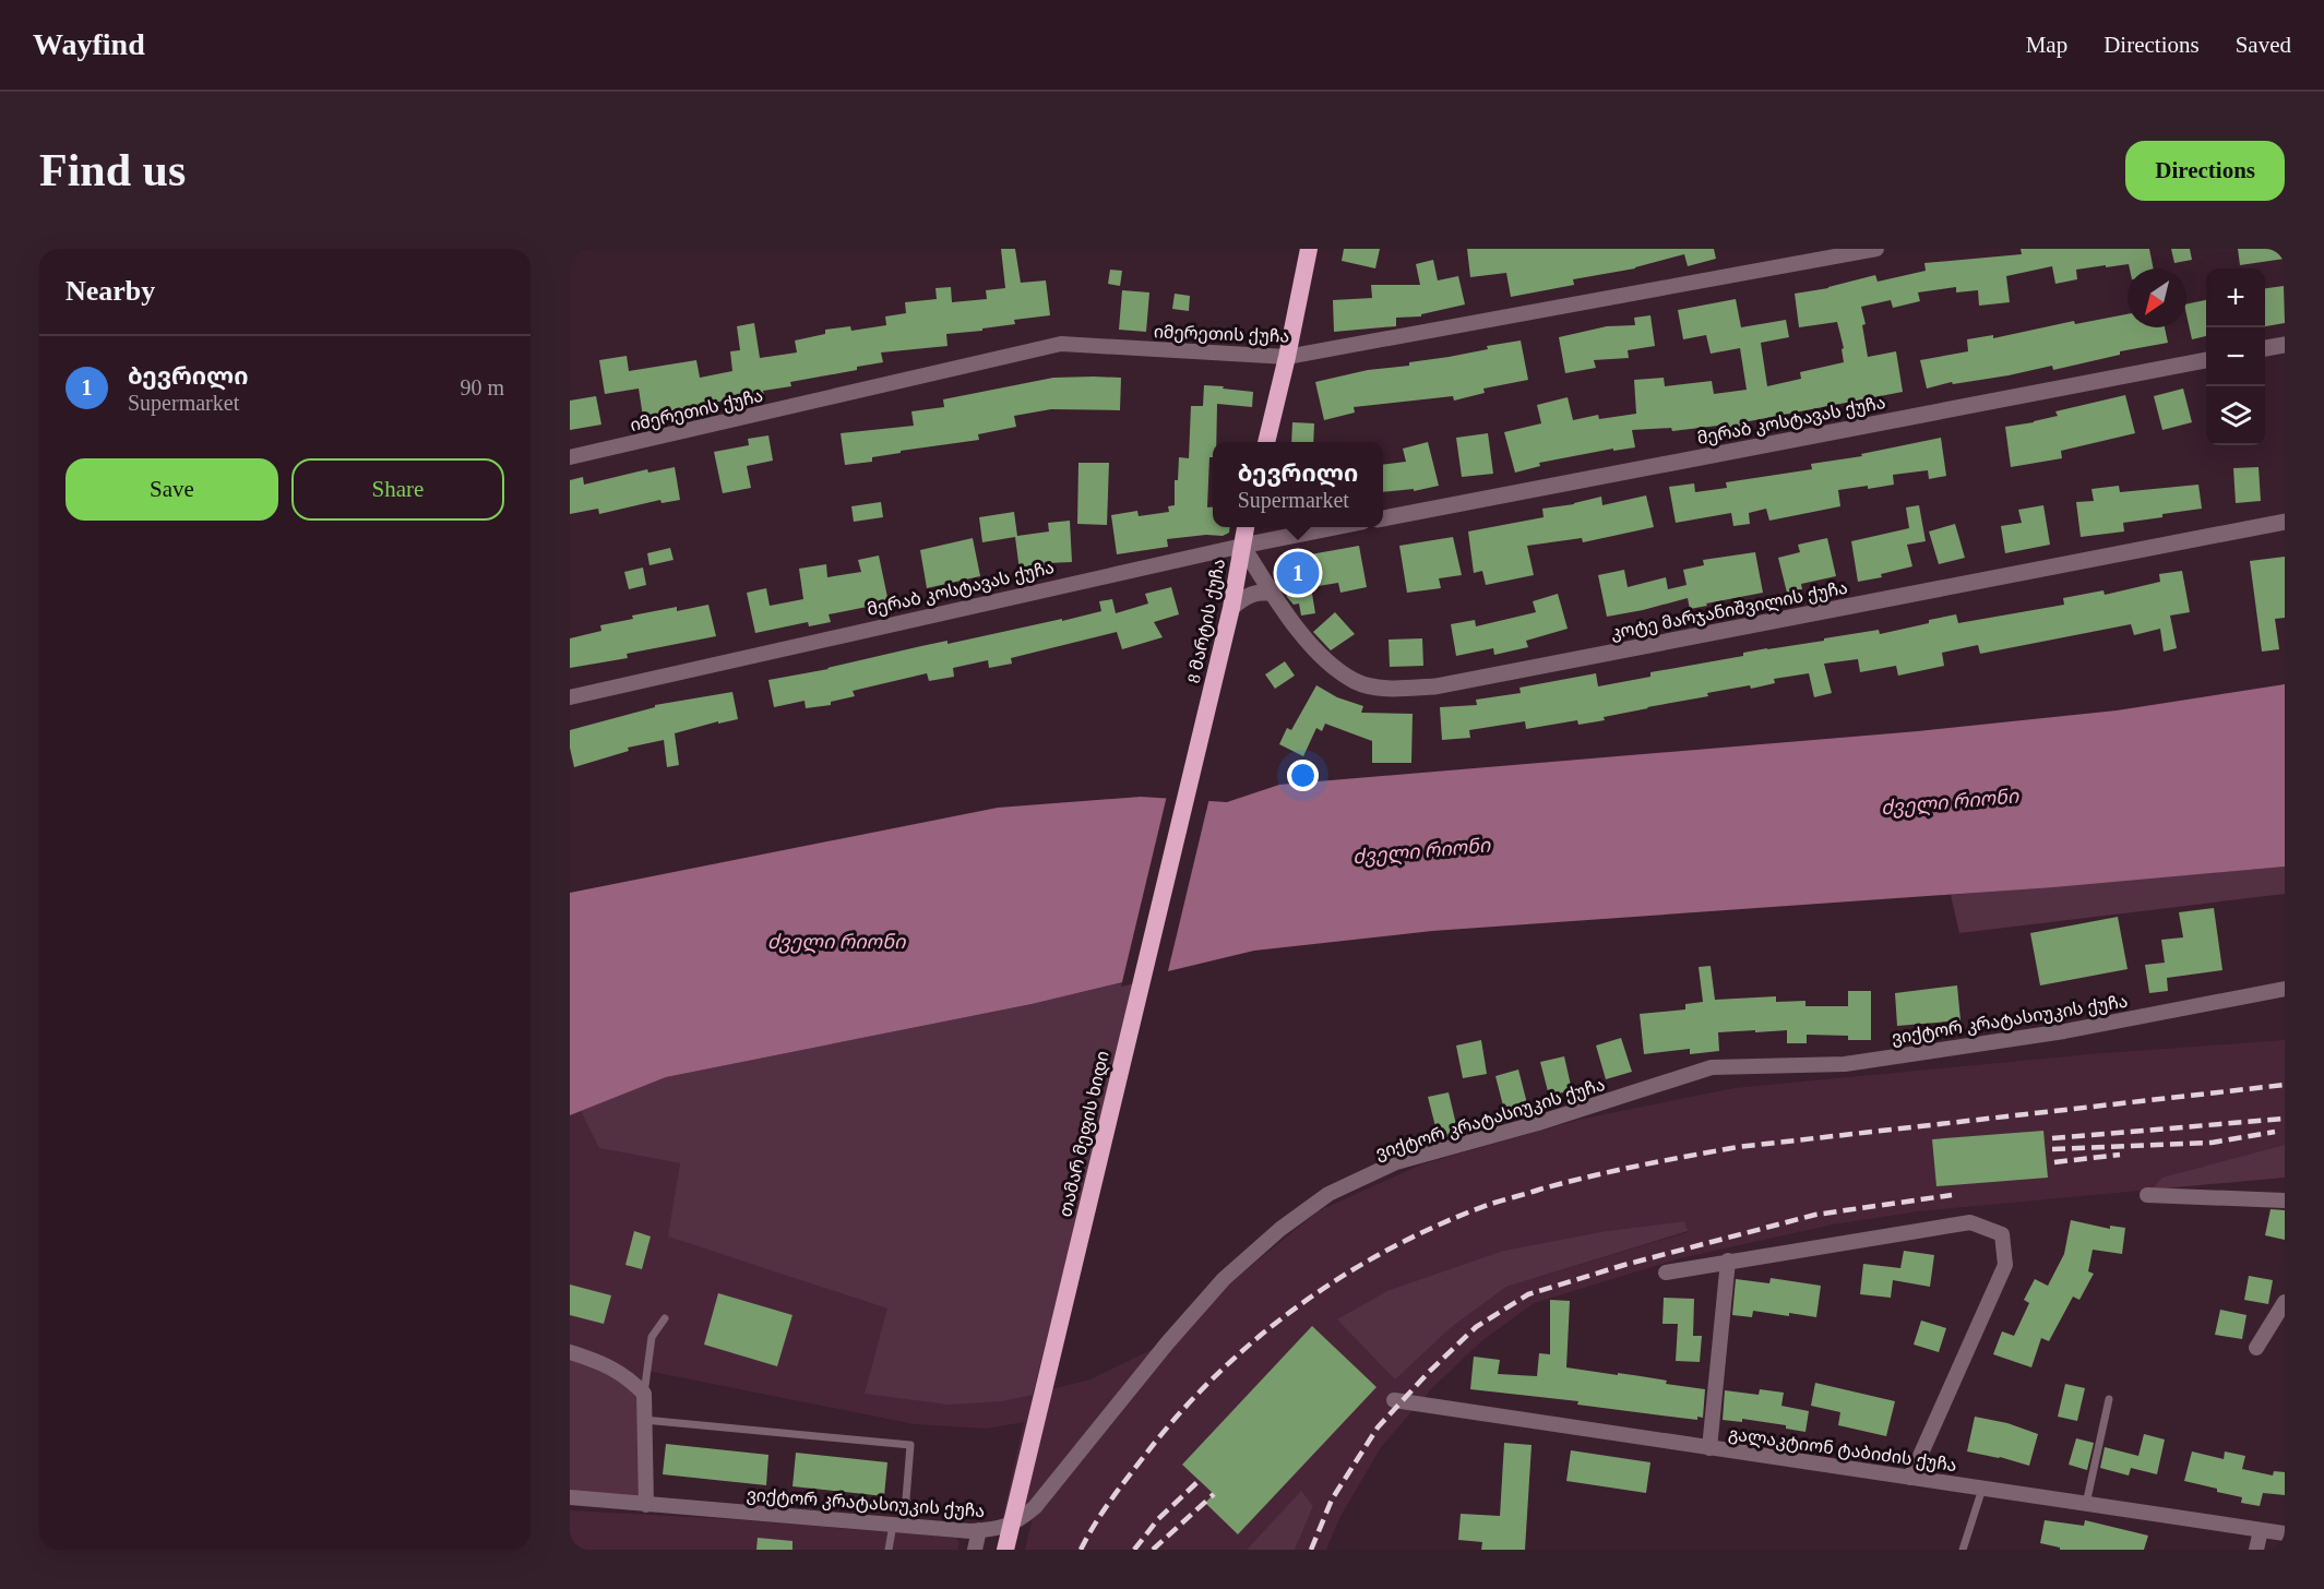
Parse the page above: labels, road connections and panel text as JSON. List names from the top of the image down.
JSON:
{
  "streets": {
    "highway": ["8 მარტის ქუჩა", "თამარ მეფის ხიდი"],
    "street": [
      "იმერეთის ქუჩა",
      "მერაბ კოსტავას ქუჩა",
      "კოტე მარჯანიშვილის ქუჩა",
      "ვიქტორ კრატასიუკის ქუჩა",
      "გალაკტიონ ტაბიძის ქუჩა"
    ]
  },
  "crossings": [
    ["მერაბ კოსტავას ქუჩა", "კოტე მარჯანიშვილის ქუჩა"],
    ["მერაბ კოსტავას ქუჩა", "8 მარტის ქუჩა"],
    ["კოტე მარჯანიშვილის ქუჩა", "8 მარტის ქუჩა"],
    ["8 მარტის ქუჩა", "თამარ მეფის ხიდი"]
  ],
  "water": ["ძველი რიონი"],
  "north": "bottom left",
  "page": {
    "header": "Wayfind",
    "nav": ["Map", "Directions", "Saved"],
    "buttons": [
      "Directions",
      ["Save", "Share"]
    ],
    "title": "Find us",
    "heading": "Nearby",
    "map_buttons": ["+", "−"],
    "list": [
      {
        "mark": "1",
        "name": "ბევრილი",
        "note": "Supermarket",
        "value": "90 m"
      }
    ],
    "popup": ["ბევრილი", "Supermarket"],
    "pins": "1"
  }
}
